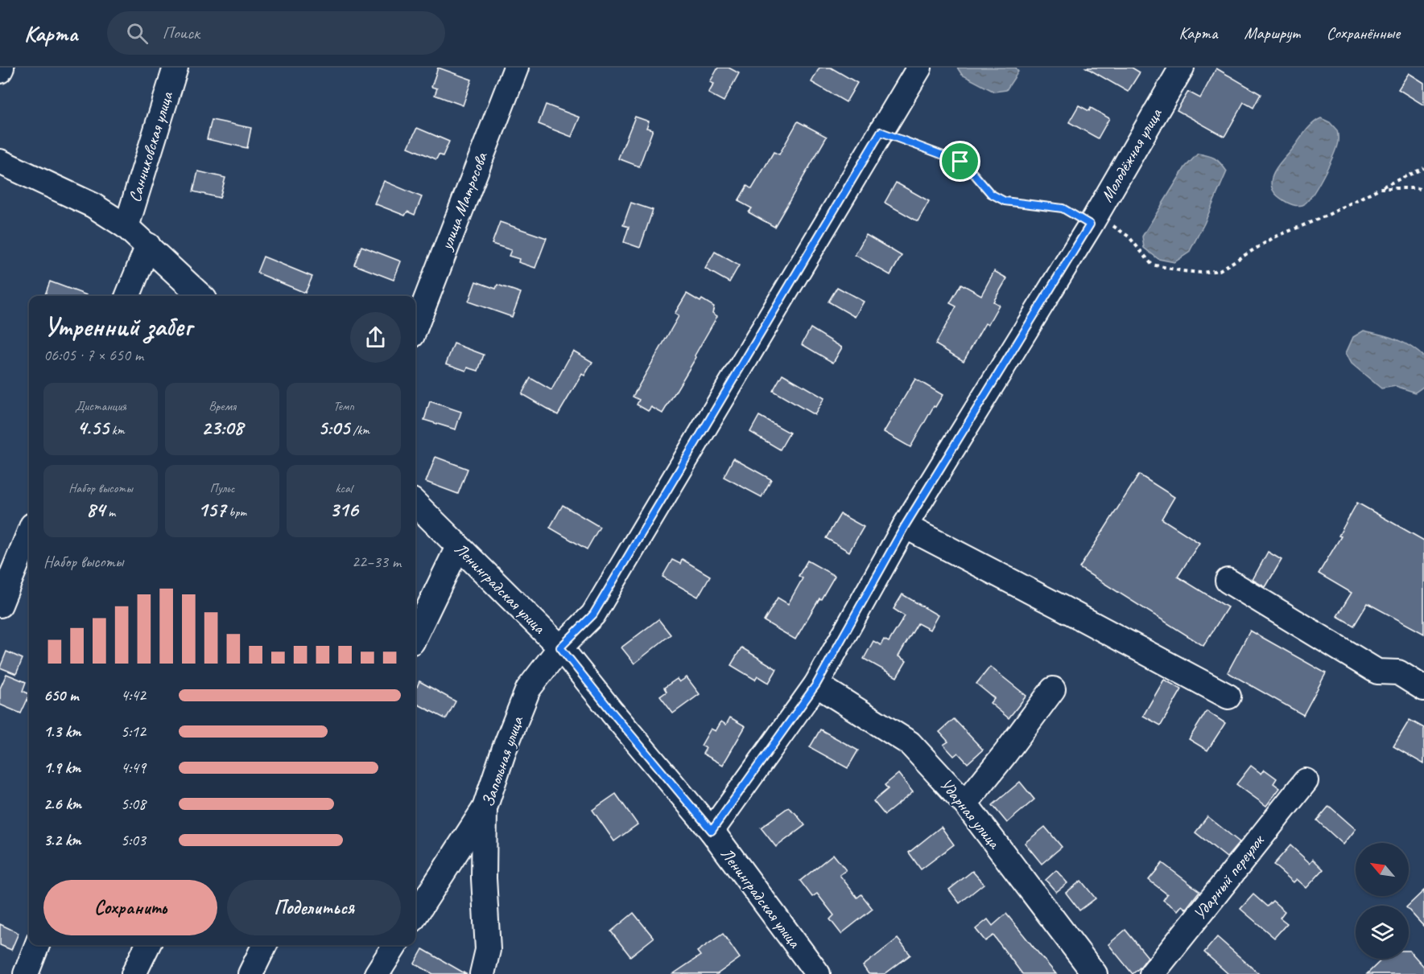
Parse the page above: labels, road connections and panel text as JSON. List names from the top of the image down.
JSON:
{
  "streets": {
    "street": [
      "Санниковская улица",
      "Молодёжная улица",
      "улица Матросова",
      "Ленинградская улица",
      "Запольная улица",
      "Ударная улица",
      "Ударный переулок"
    ]
  },
  "crossings": [
    ["Молодёжная улица", "Ленинградская улица"],
    ["Молодёжная улица", "Ударная улица"],
    ["Ленинградская улица", "Запольная улица"]
  ],
  "north": "top left",
  "page": {
    "header": "Карта",
    "search": "Поиск",
    "nav": ["Карта", "Маршрут", "Сохранённые"],
    "heading": ["Утренний забег", "06:05 · 7 × 650 m"],
    "stats": [
      ["Дистанция", "4.55 km"],
      ["Время", "23:08"],
      ["Темп", "5:05 /km"],
      ["Набор высоты", "84 m"],
      ["Пульс", "157 bpm"],
      ["kcal", "316"]
    ],
    "chart": ["Набор высоты", "22–33 m"],
    "list": [
      {
        "name": "650 m",
        "note": "4:42"
      },
      {
        "name": "1.3 km",
        "note": "5:12"
      },
      {
        "name": "1.9 km",
        "note": "4:49"
      },
      {
        "name": "2.6 km",
        "note": "5:08"
      },
      {
        "name": "3.2 km",
        "note": "5:03"
      }
    ],
    "buttons": ["Сохранить", "Поделиться"]
  }
}
